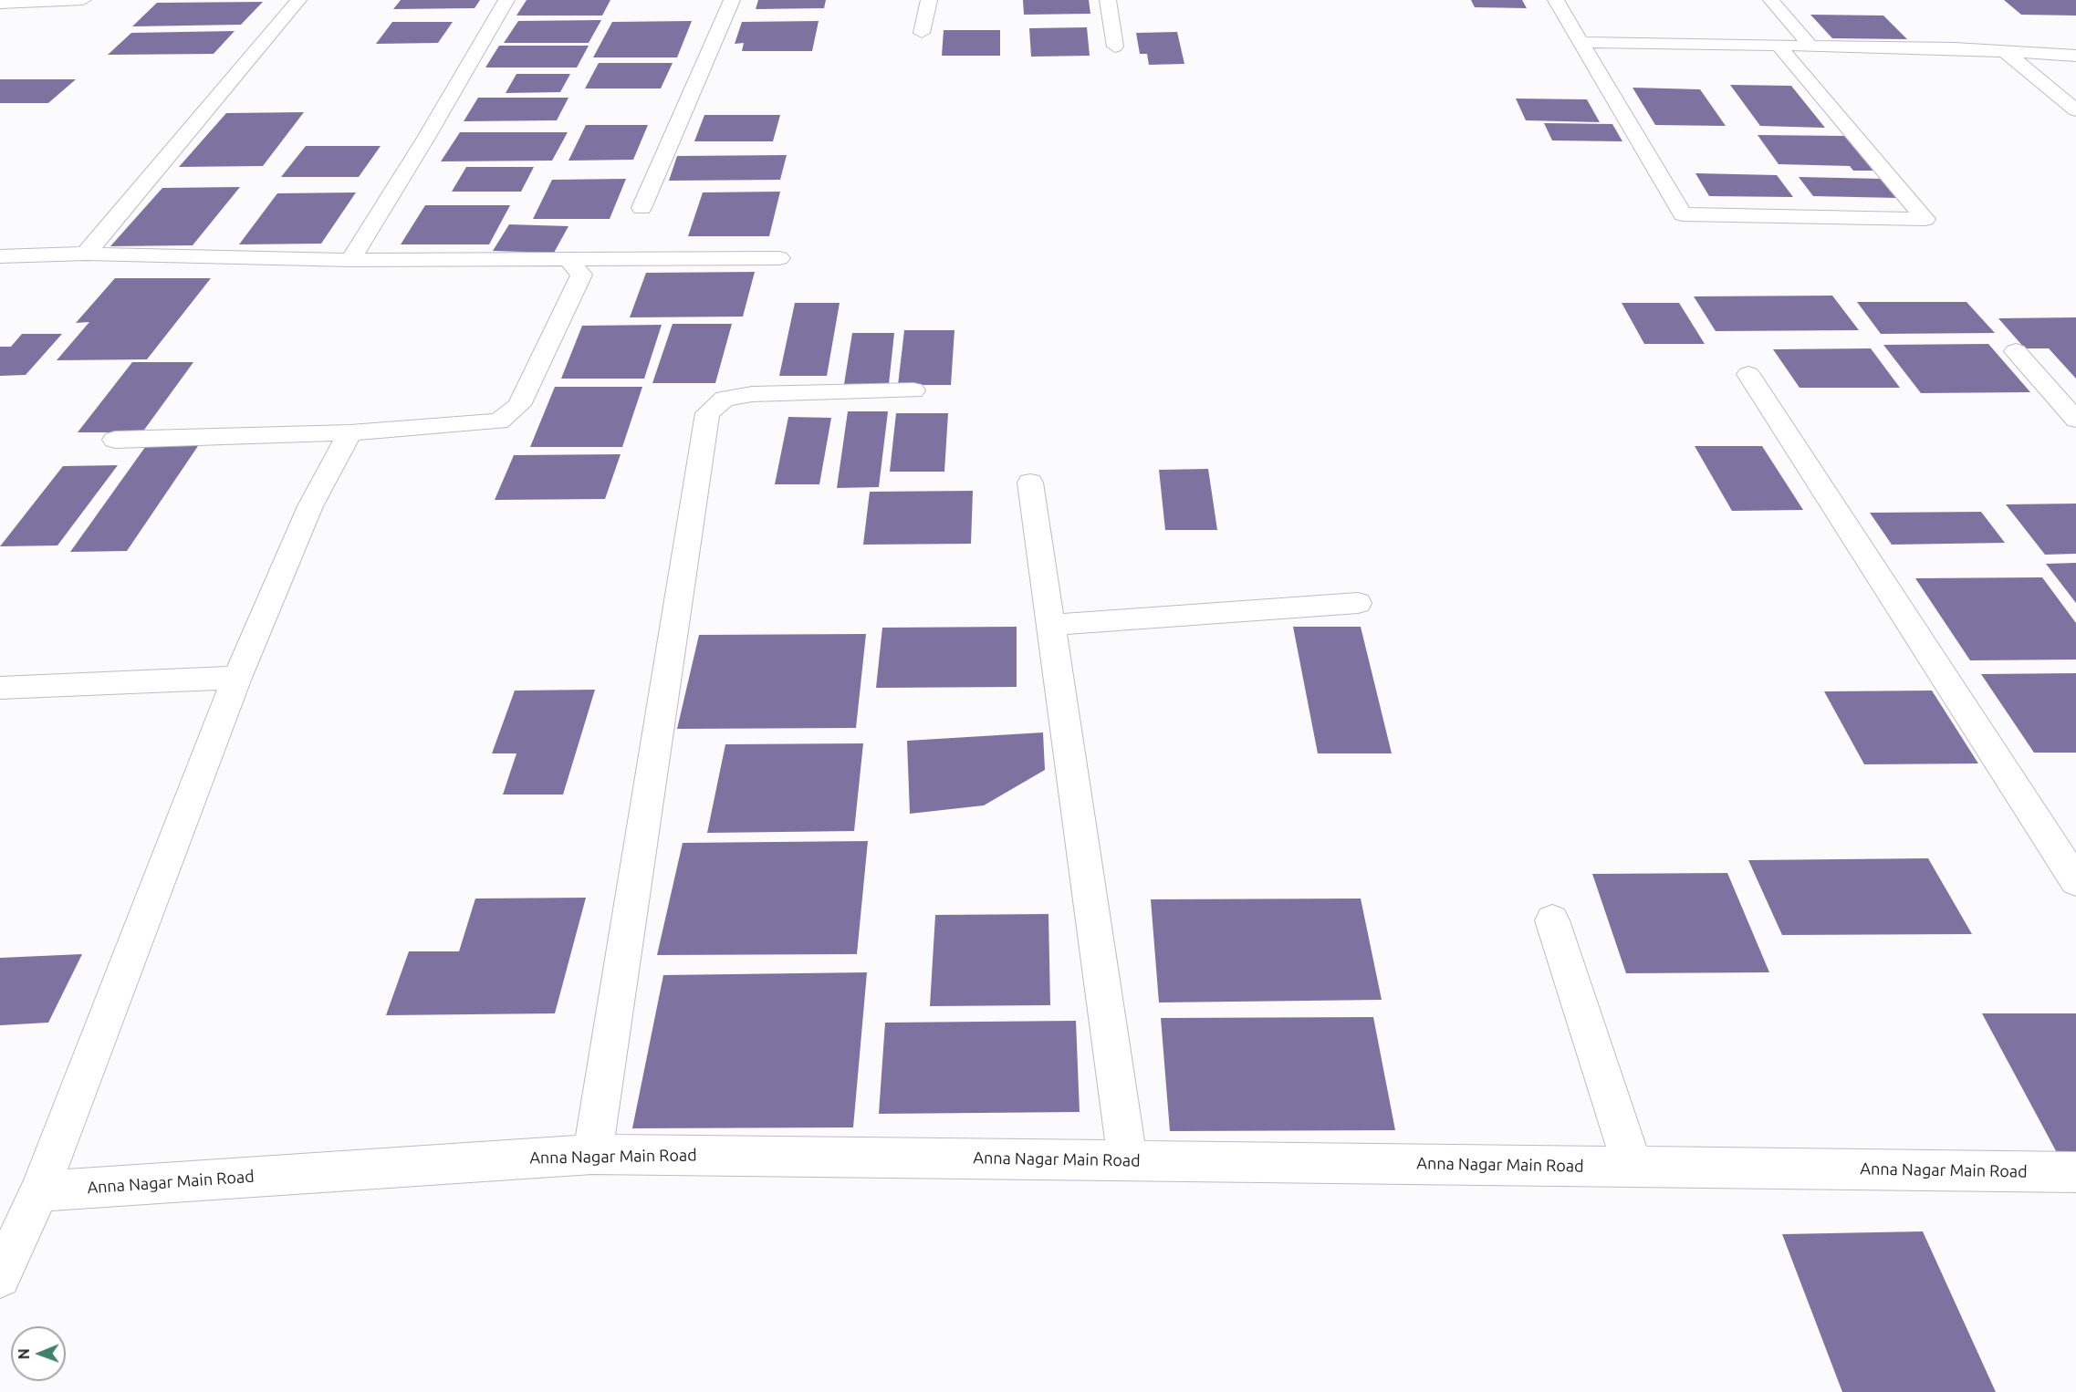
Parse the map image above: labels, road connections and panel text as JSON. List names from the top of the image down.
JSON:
{
  "streets": {
    "street": ["Anna Nagar Main Road"]
  },
  "north": "left"
}
